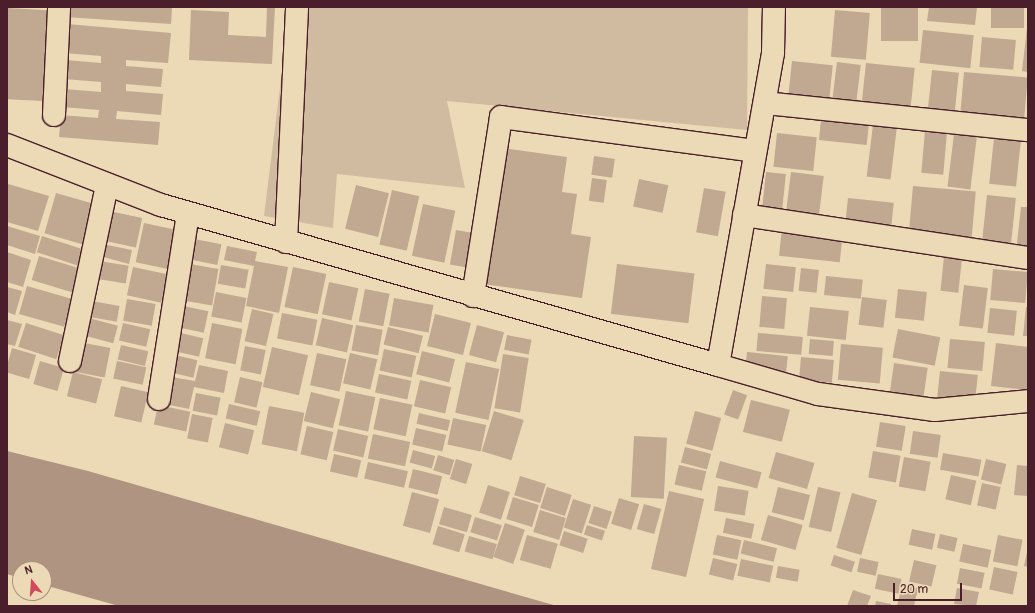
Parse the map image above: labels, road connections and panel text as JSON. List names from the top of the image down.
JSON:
{
  "scale_bar": "20 m",
  "north": "top"
}
